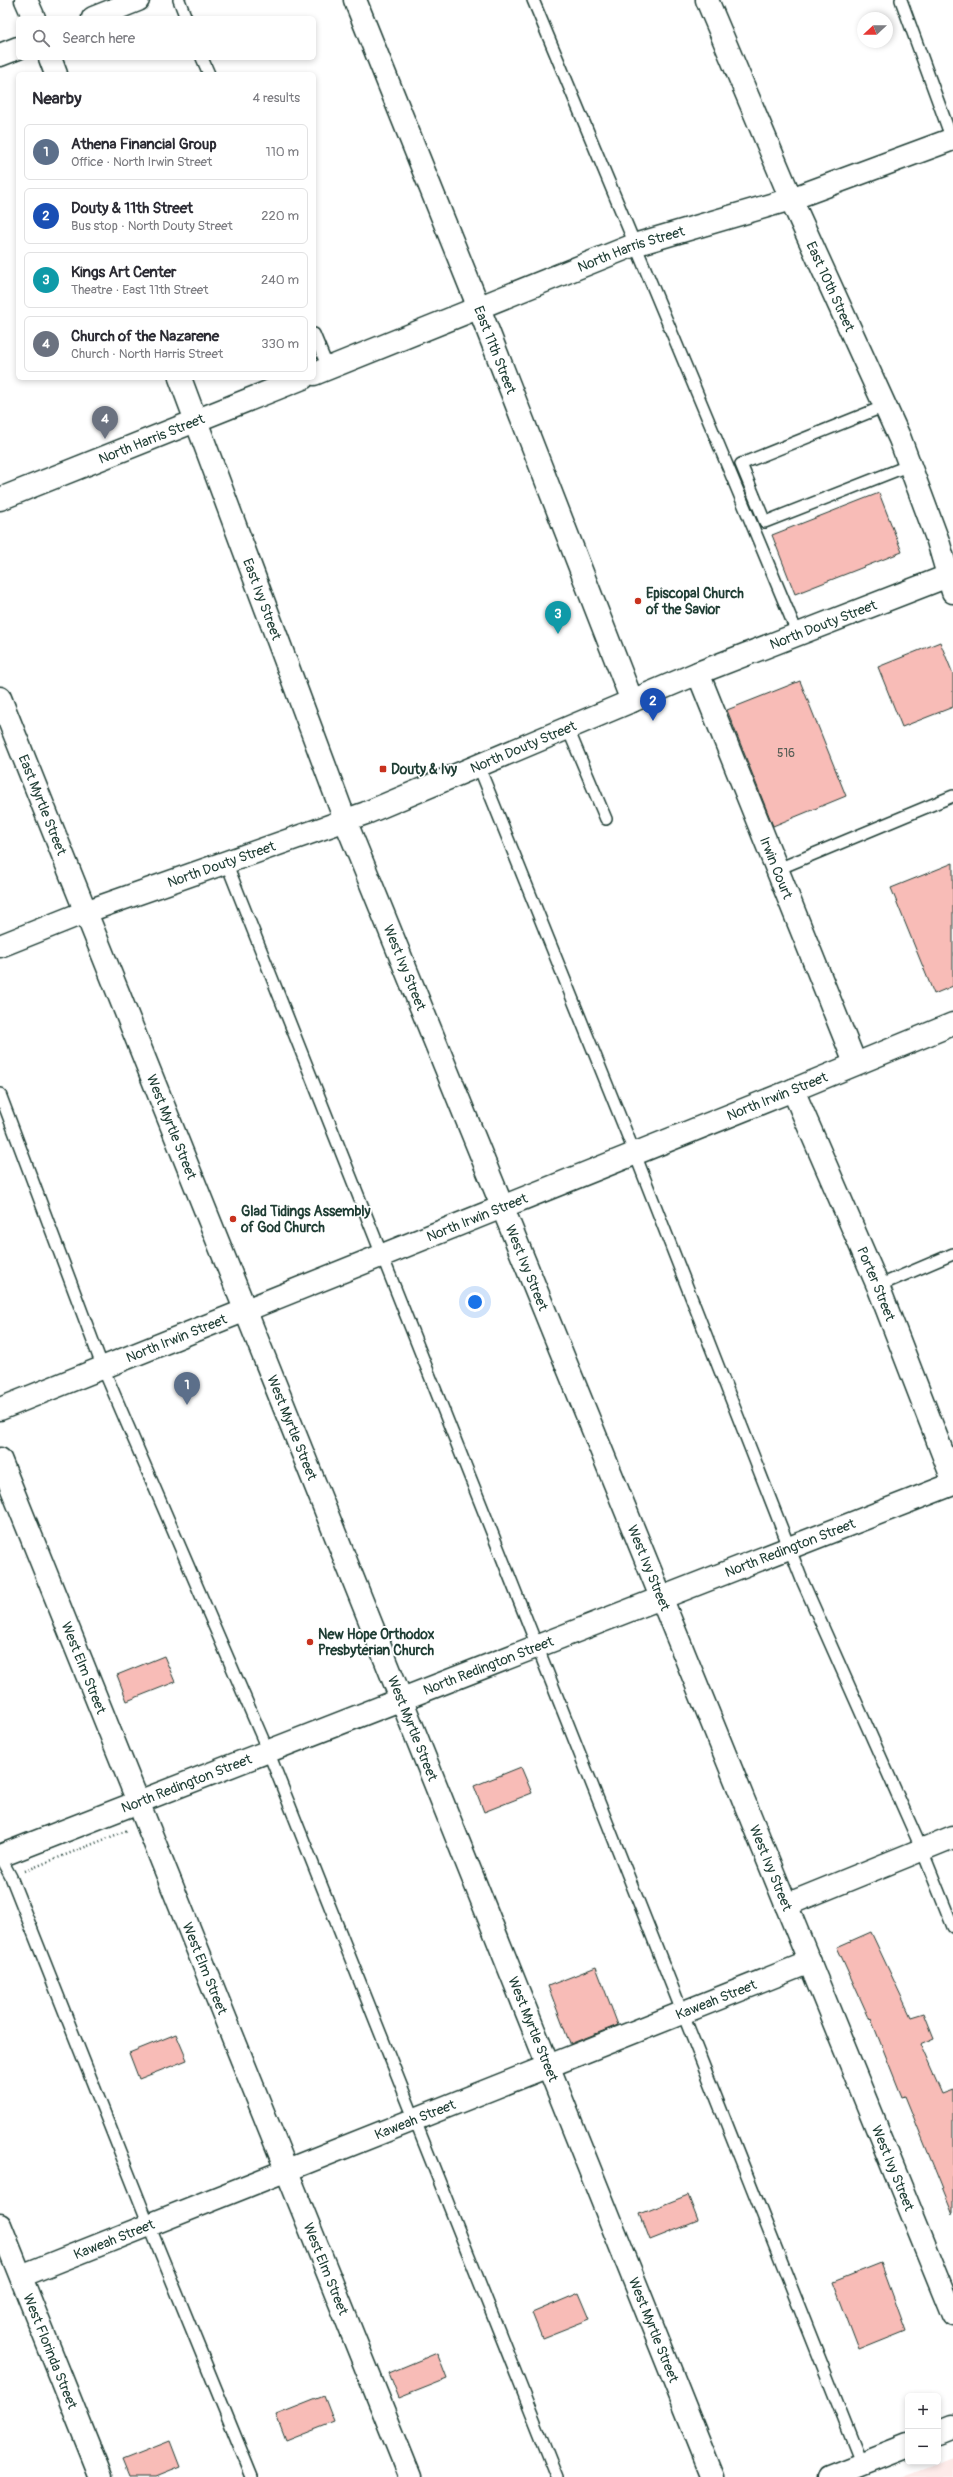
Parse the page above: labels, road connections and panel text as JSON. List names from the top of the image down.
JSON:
{
  "streets": {
    "street": [
      "North Harris Street",
      "East 10th Street",
      "East 11th Street",
      "East Ivy Street",
      "North Douty Street",
      "East Myrtle Street",
      "Irwin Court",
      "West Ivy Street",
      "North Irwin Street",
      "West Myrtle Street",
      "Porter Street",
      "North Redington Street",
      "West Elm Street",
      "Kaweah Street",
      "West Florinda Street"
    ]
  },
  "crossings": [
    ["North Harris Street", "East 10th Street"],
    ["North Harris Street", "East 11th Street"],
    ["North Harris Street", "East Ivy Street"],
    ["East 10th Street", "North Douty Street"],
    ["East 11th Street", "North Douty Street"],
    ["East Ivy Street", "North Douty Street"],
    ["East Ivy Street", "West Ivy Street"],
    ["North Douty Street", "East Myrtle Street"],
    ["North Douty Street", "Irwin Court"],
    ["North Douty Street", "West Ivy Street"],
    ["North Douty Street", "West Myrtle Street"],
    ["East Myrtle Street", "West Myrtle Street"],
    ["Irwin Court", "North Irwin Street"],
    ["West Ivy Street", "North Irwin Street"],
    ["West Ivy Street", "North Redington Street"],
    ["West Ivy Street", "Kaweah Street"],
    ["North Irwin Street", "West Myrtle Street"],
    ["North Irwin Street", "Porter Street"],
    ["West Myrtle Street", "North Redington Street"],
    ["West Myrtle Street", "Kaweah Street"],
    ["North Redington Street", "West Elm Street"],
    ["West Elm Street", "Kaweah Street"],
    ["Kaweah Street", "West Florinda Street"]
  ],
  "places": {
    "other": ["Episcopal Church of the Savior", "Glad Tidings Assembly of God Church", "New Hope Orthodox Presbyterian Church"],
    "transit": ["Douty & Ivy"]
  },
  "house_numbers": ["516"],
  "north": "left",
  "page": {
    "search": "Search here",
    "heading": ["Nearby", "4 results"],
    "list": [
      {
        "mark": "1",
        "name": "Athena Financial Group",
        "note": "Office · North Irwin Street",
        "value": "110 m"
      },
      {
        "mark": "2",
        "name": "Douty & 11th Street",
        "note": "Bus stop · North Douty Street",
        "value": "220 m"
      },
      {
        "mark": "3",
        "name": "Kings Art Center",
        "note": "Theatre · East 11th Street",
        "value": "240 m"
      },
      {
        "mark": "4",
        "name": "Church of the Nazarene",
        "note": "Church · North Harris Street",
        "value": "330 m"
      }
    ],
    "pins": [
      "4",
      "3",
      "2",
      "1"
    ],
    "map_buttons": ["+", "−"]
  }
}
